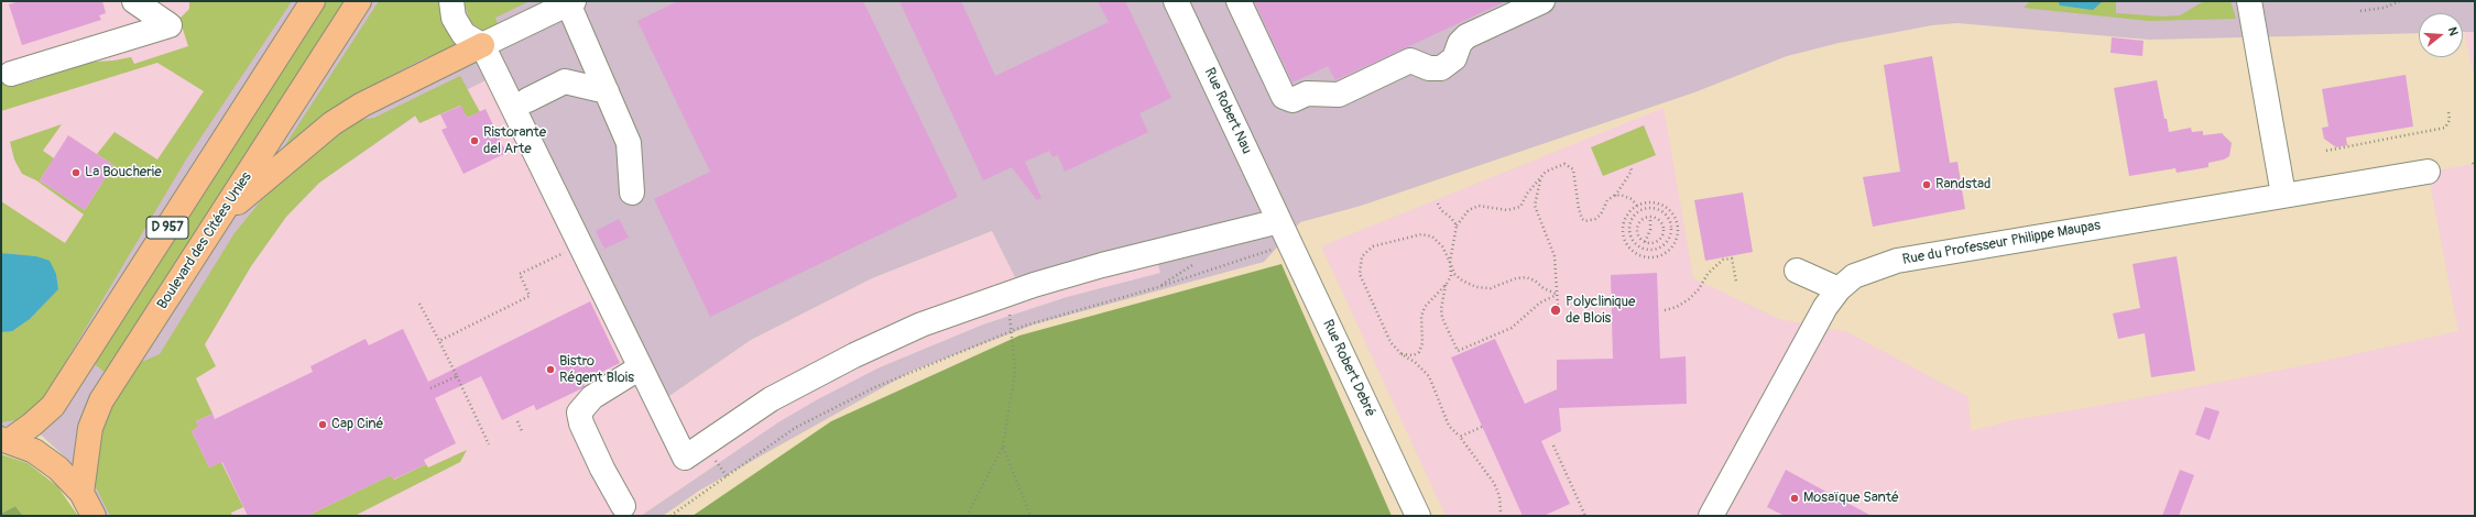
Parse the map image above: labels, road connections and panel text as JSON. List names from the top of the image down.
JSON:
{
  "streets": {
    "main road": ["D 957", "Boulevard des Citées Unies"],
    "street": ["Rue Robert Nau", "Rue du Professeur Philippe Maupas", "Rue Robert Debré"]
  },
  "crossings": [
    ["Rue Robert Nau", "Rue Robert Debré"]
  ],
  "places": [
    "Ristorante del Arte",
    "La Boucherie",
    "Randstad",
    "Polyclinique de Blois",
    "Bistro Régent Blois",
    "Cap Ciné",
    "Mosaïque Santé"
  ],
  "north": "right"
}
